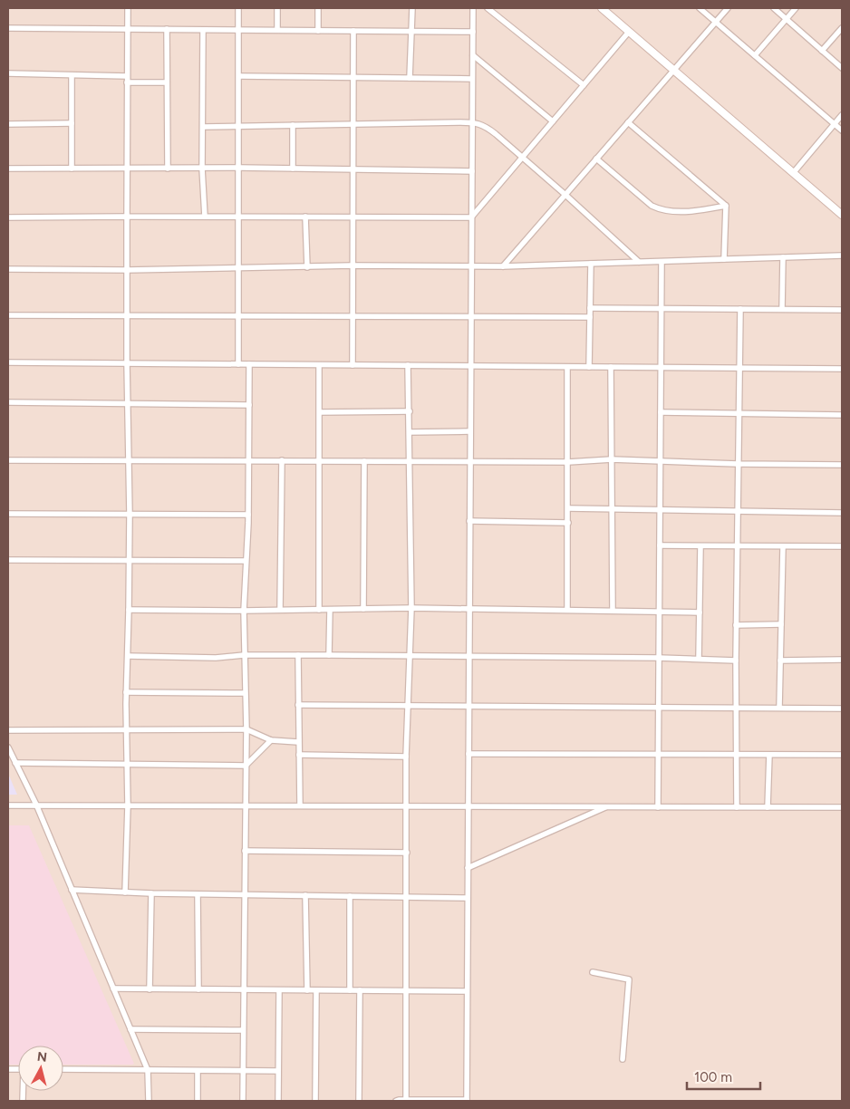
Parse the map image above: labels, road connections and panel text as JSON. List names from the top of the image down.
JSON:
{
  "scale_bar": "100 m",
  "north": "top"
}
